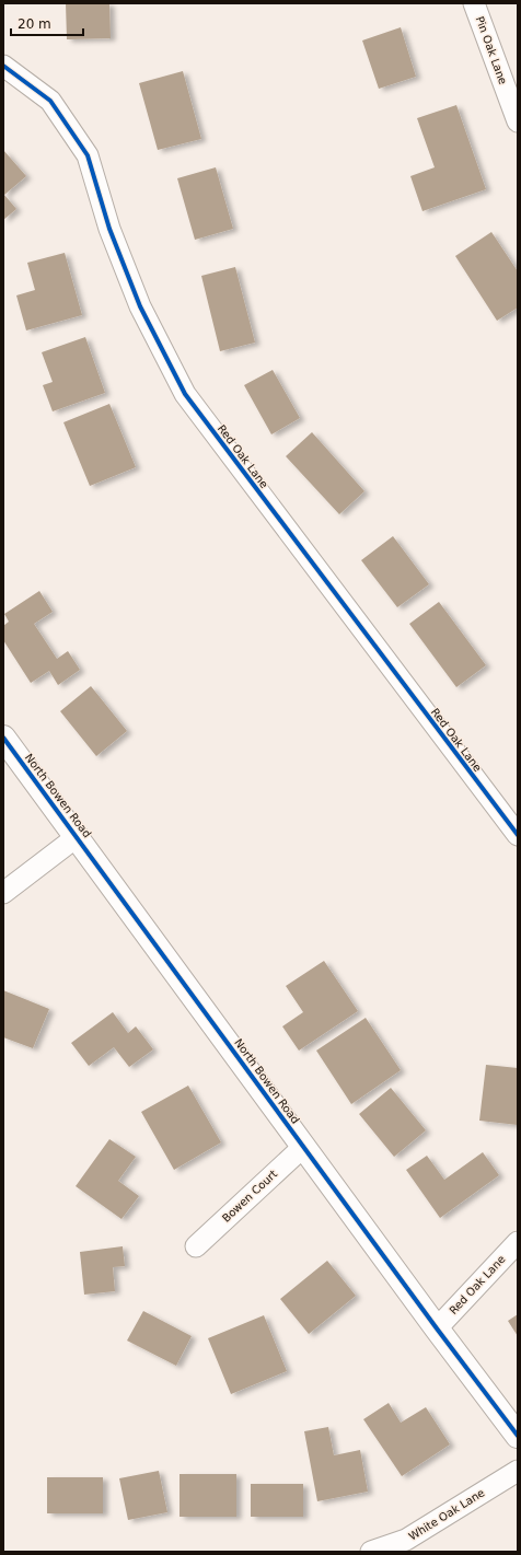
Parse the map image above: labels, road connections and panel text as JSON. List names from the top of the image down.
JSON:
{
  "streets": {
    "street": [
      "Pin Oak Lane",
      "Red Oak Lane",
      "North Bowen Road",
      "Bowen Court",
      "White Oak Lane"
    ]
  },
  "crossings": [
    ["Red Oak Lane", "North Bowen Road"],
    ["North Bowen Road", "Bowen Court"]
  ],
  "scale_bar": "20 m"
}
